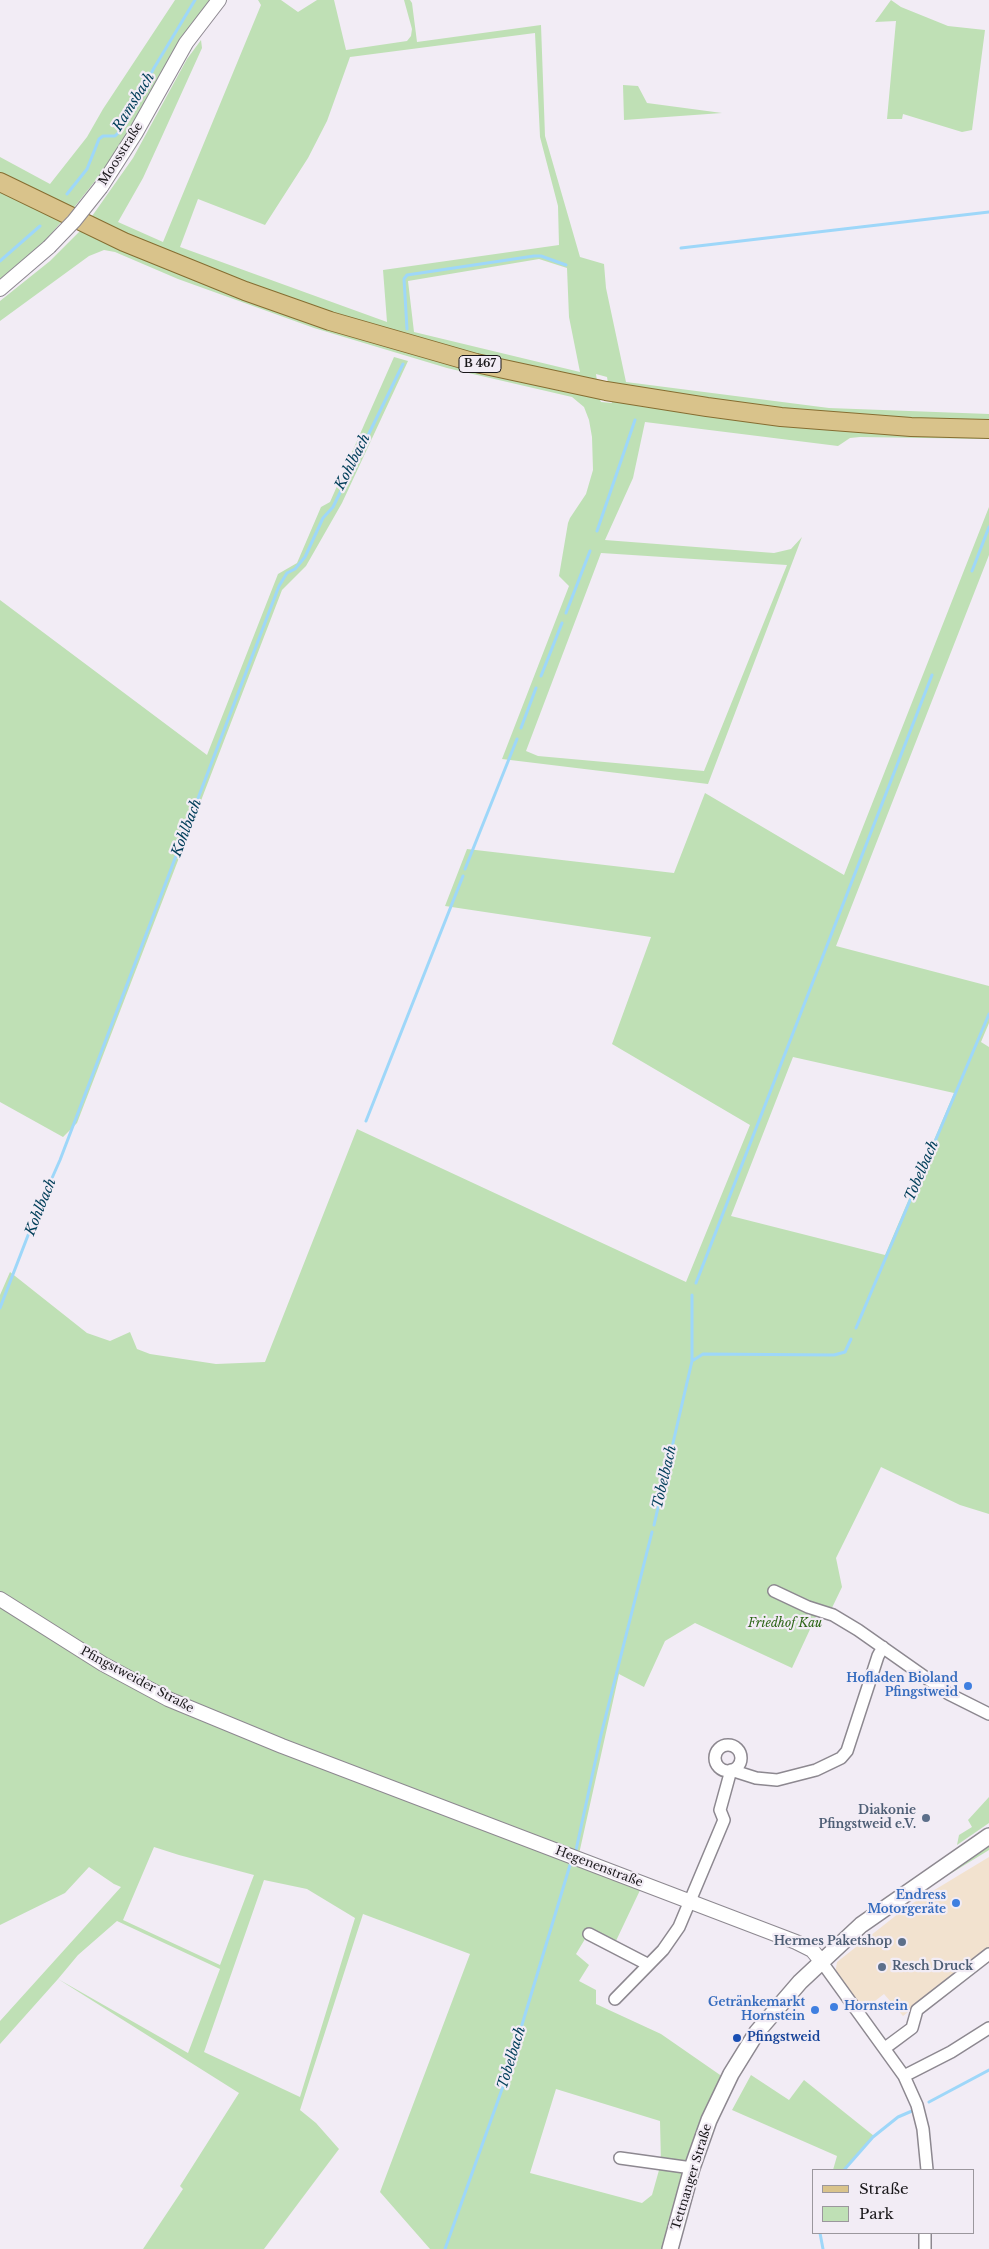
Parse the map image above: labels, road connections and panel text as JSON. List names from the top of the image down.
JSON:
{
  "streets": {
    "main road": ["B 467", "Tettnanger Straße"],
    "street": ["Moosstraße", "Pfingstweider Straße", "Hegenenstraße"]
  },
  "crossings": [
    ["Pfingstweider Straße", "Hegenenstraße"],
    ["Hegenenstraße", "Tettnanger Straße"]
  ],
  "water": ["Ramsbach", "Kohlbach", "Tobelbach"],
  "parks": ["Friedhof Kau"],
  "places": [
    "Hofladen Bioland Pfingstweid",
    "Diakonie Pfingstweid e.V.",
    "Endress Motorgeräte",
    "Hermes Paketshop",
    "Resch Druck",
    "Hornstein",
    "Getränkemarkt Hornstein",
    "Pfingstweid"
  ],
  "legend": ["Straße", "Park"]
}
